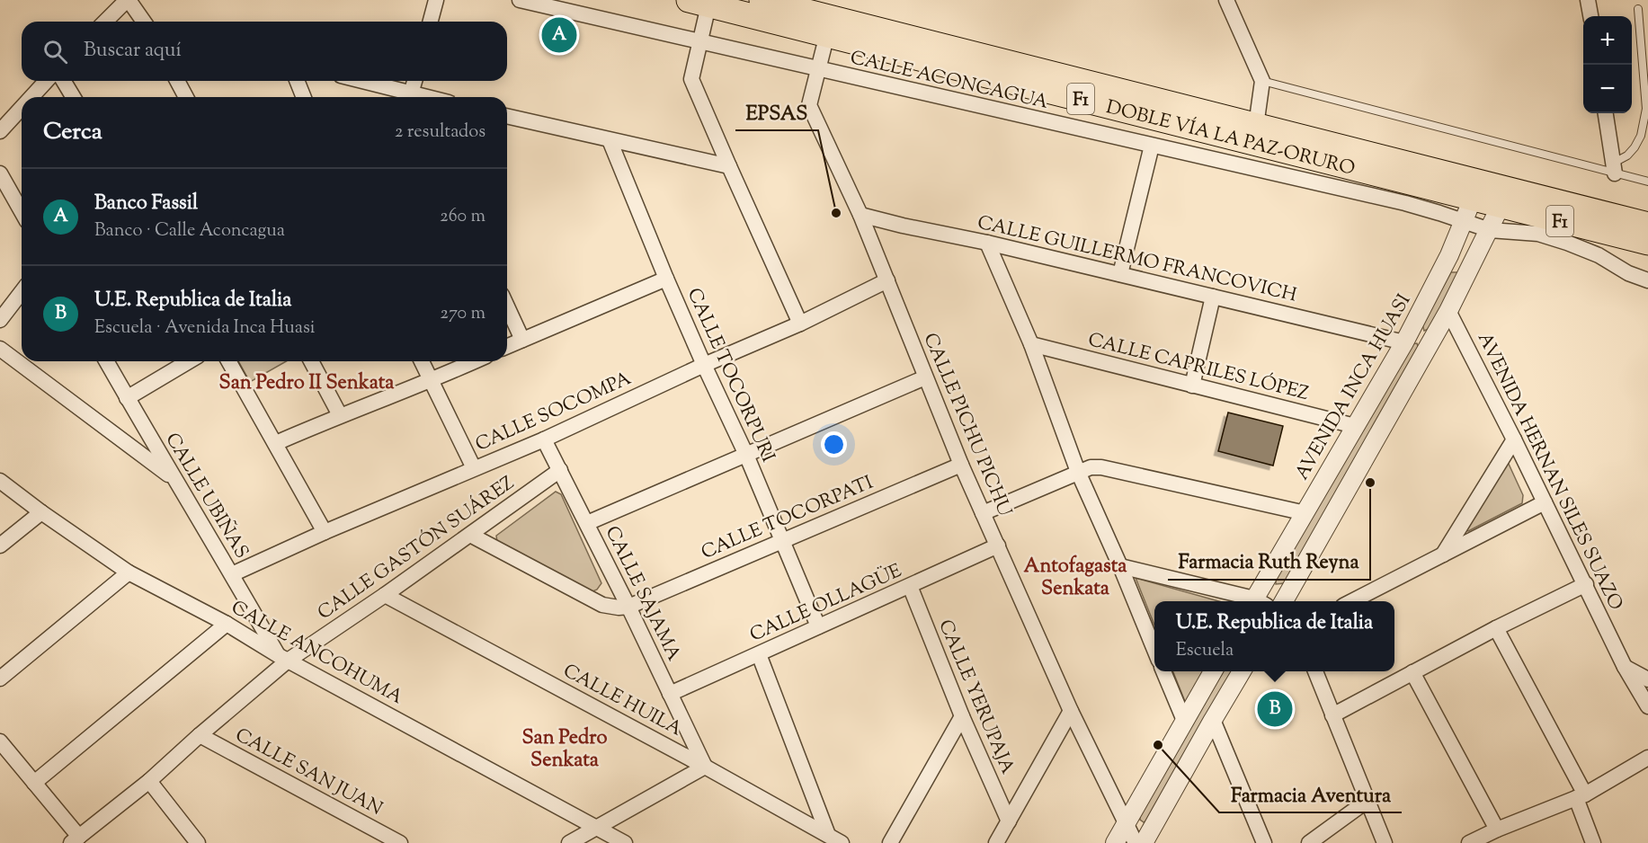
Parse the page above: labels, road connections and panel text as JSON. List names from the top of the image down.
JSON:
{
  "streets": {
    "highway": ["F1", "DOBLE VÍA LA PAZ-ORURO"],
    "street": [
      "CALLE ACONCAGUA",
      "CALLE GUILLERMO FRANCOVICH",
      "CALLE CAPRILES LÓPEZ",
      "CALLE TOCORPURI",
      "AVENIDA INCA HUASI",
      "CALLE SOCOMPA",
      "CALLE PICHU PICHU",
      "AVENIDA HERNAN SILES SUAZO",
      "CALLE UBIÑAS",
      "CALLE TOCORPATI",
      "CALLE GASTÓN SUÁREZ",
      "CALLE SAJAMA",
      "CALLE OLLAGÜE",
      "CALLE ANCOHUMA",
      "CALLE YERUPAJA",
      "CALLE HUILA",
      "CALLE SAN JUAN"
    ]
  },
  "crossings": [
    ["CALLE ACONCAGUA", "AVENIDA INCA HUASI"],
    ["CALLE ACONCAGUA", "CALLE PICHU PICHU"],
    ["DOBLE VÍA LA PAZ-ORURO", "AVENIDA INCA HUASI"],
    ["DOBLE VÍA LA PAZ-ORURO", "CALLE PICHU PICHU"],
    ["CALLE GUILLERMO FRANCOVICH", "AVENIDA INCA HUASI"],
    ["CALLE GUILLERMO FRANCOVICH", "CALLE PICHU PICHU"],
    ["CALLE CAPRILES LÓPEZ", "AVENIDA INCA HUASI"],
    ["CALLE TOCORPURI", "CALLE SOCOMPA"],
    ["CALLE TOCORPURI", "CALLE TOCORPATI"],
    ["CALLE TOCORPURI", "CALLE OLLAGÜE"],
    ["CALLE SOCOMPA", "CALLE PICHU PICHU"],
    ["CALLE SOCOMPA", "CALLE UBIÑAS"],
    ["CALLE SOCOMPA", "CALLE SAJAMA"],
    ["CALLE PICHU PICHU", "CALLE TOCORPATI"],
    ["CALLE PICHU PICHU", "CALLE OLLAGÜE"],
    ["CALLE UBIÑAS", "CALLE GASTÓN SUÁREZ"],
    ["CALLE UBIÑAS", "CALLE ANCOHUMA"],
    ["CALLE TOCORPATI", "CALLE SAJAMA"],
    ["CALLE GASTÓN SUÁREZ", "CALLE SAJAMA"],
    ["CALLE GASTÓN SUÁREZ", "CALLE ANCOHUMA"],
    ["CALLE GASTÓN SUÁREZ", "CALLE HUILA"],
    ["CALLE GASTÓN SUÁREZ", "CALLE SAN JUAN"],
    ["CALLE SAJAMA", "CALLE OLLAGÜE"],
    ["CALLE SAJAMA", "CALLE HUILA"],
    ["CALLE OLLAGÜE", "CALLE YERUPAJA"]
  ],
  "districts": ["San Pedro II Senkata", "Antofagasta Senkata", "San Pedro Senkata"],
  "places": ["EPSAS", "Farmacia Ruth Reyna", "Farmacia Aventura"],
  "page": {
    "pins": ["A", "B"],
    "map_buttons": ["+", "−"],
    "search": "Buscar aquí",
    "heading": ["Cerca", "2 resultados"],
    "list": [
      {
        "mark": "A",
        "name": "Banco Fassil",
        "note": "Banco · Calle Aconcagua",
        "value": "260 m"
      },
      {
        "mark": "B",
        "name": "U.E. Republica de Italia",
        "note": "Escuela · Avenida Inca Huasi",
        "value": "270 m"
      }
    ],
    "popup": ["U.E. Republica de Italia", "Escuela"]
  }
}
